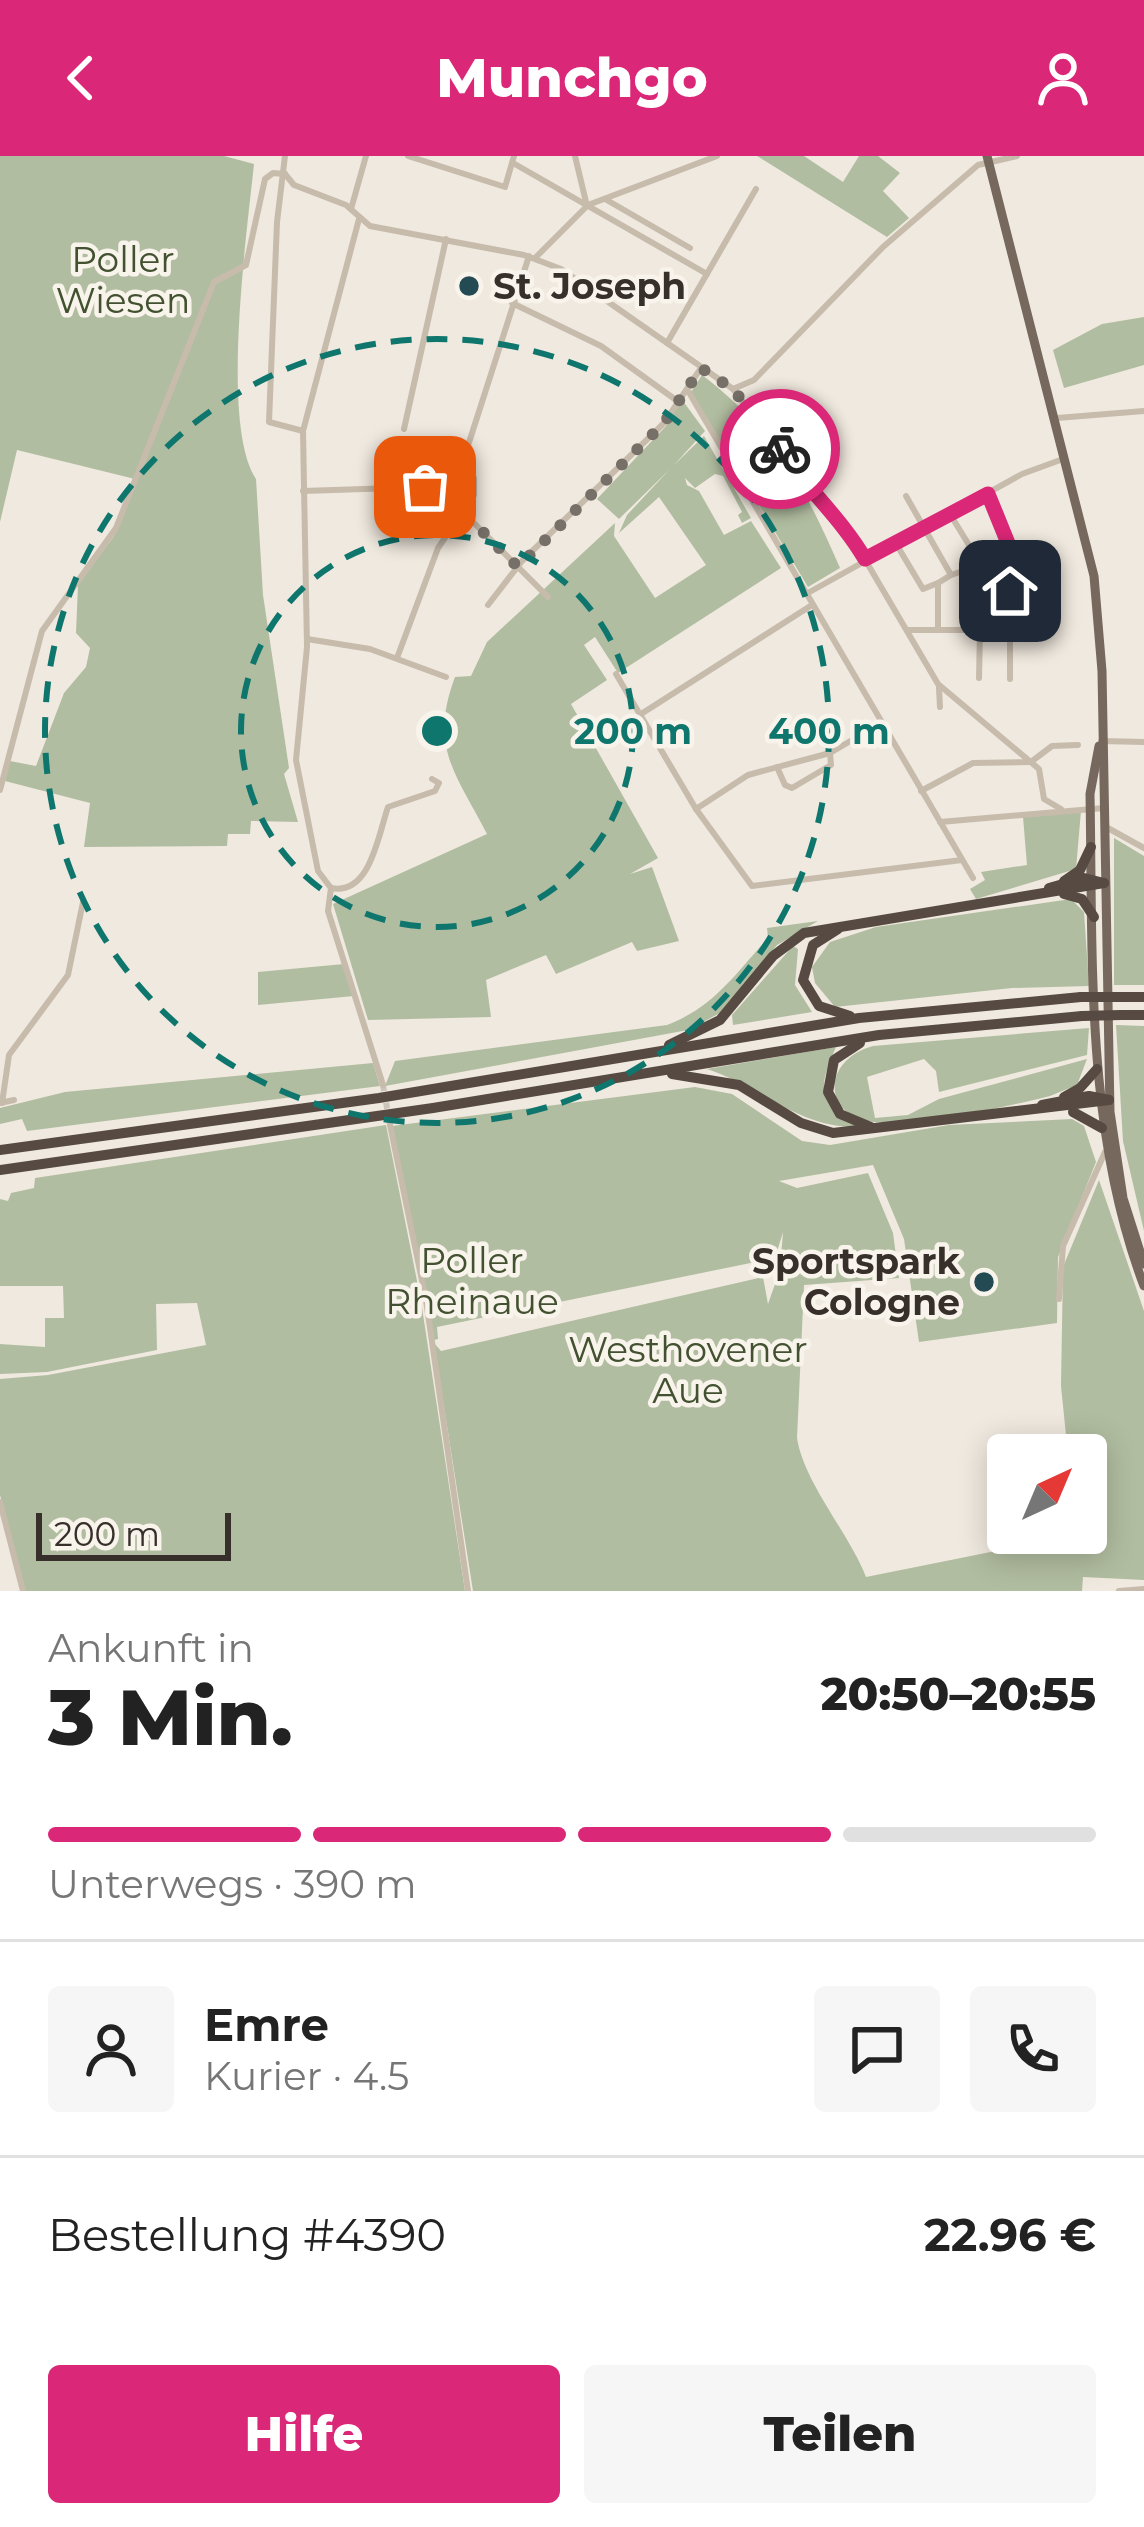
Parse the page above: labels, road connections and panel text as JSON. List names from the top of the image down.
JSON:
{
  "parks": ["Poller Wiesen", "Poller Rheinaue", "Westhovener Aue"],
  "places": ["St. Joseph", "Sportspark Cologne"],
  "scale_bar": "200 m",
  "north": "top right",
  "page": {
    "header": "Munchgo",
    "scale": "200 m",
    "heading": ["3 Min.", "Ankunft in", "20:50–20:55"],
    "panel": [
      "Emre",
      "Kurier · 4.5",
      "Bestellung #4390",
      "22.96 €"
    ],
    "bar": "Unterwegs · 390 m",
    "buttons": ["Hilfe", "Teilen"]
  },
  "rings": ["200 m", "400 m"]
}
